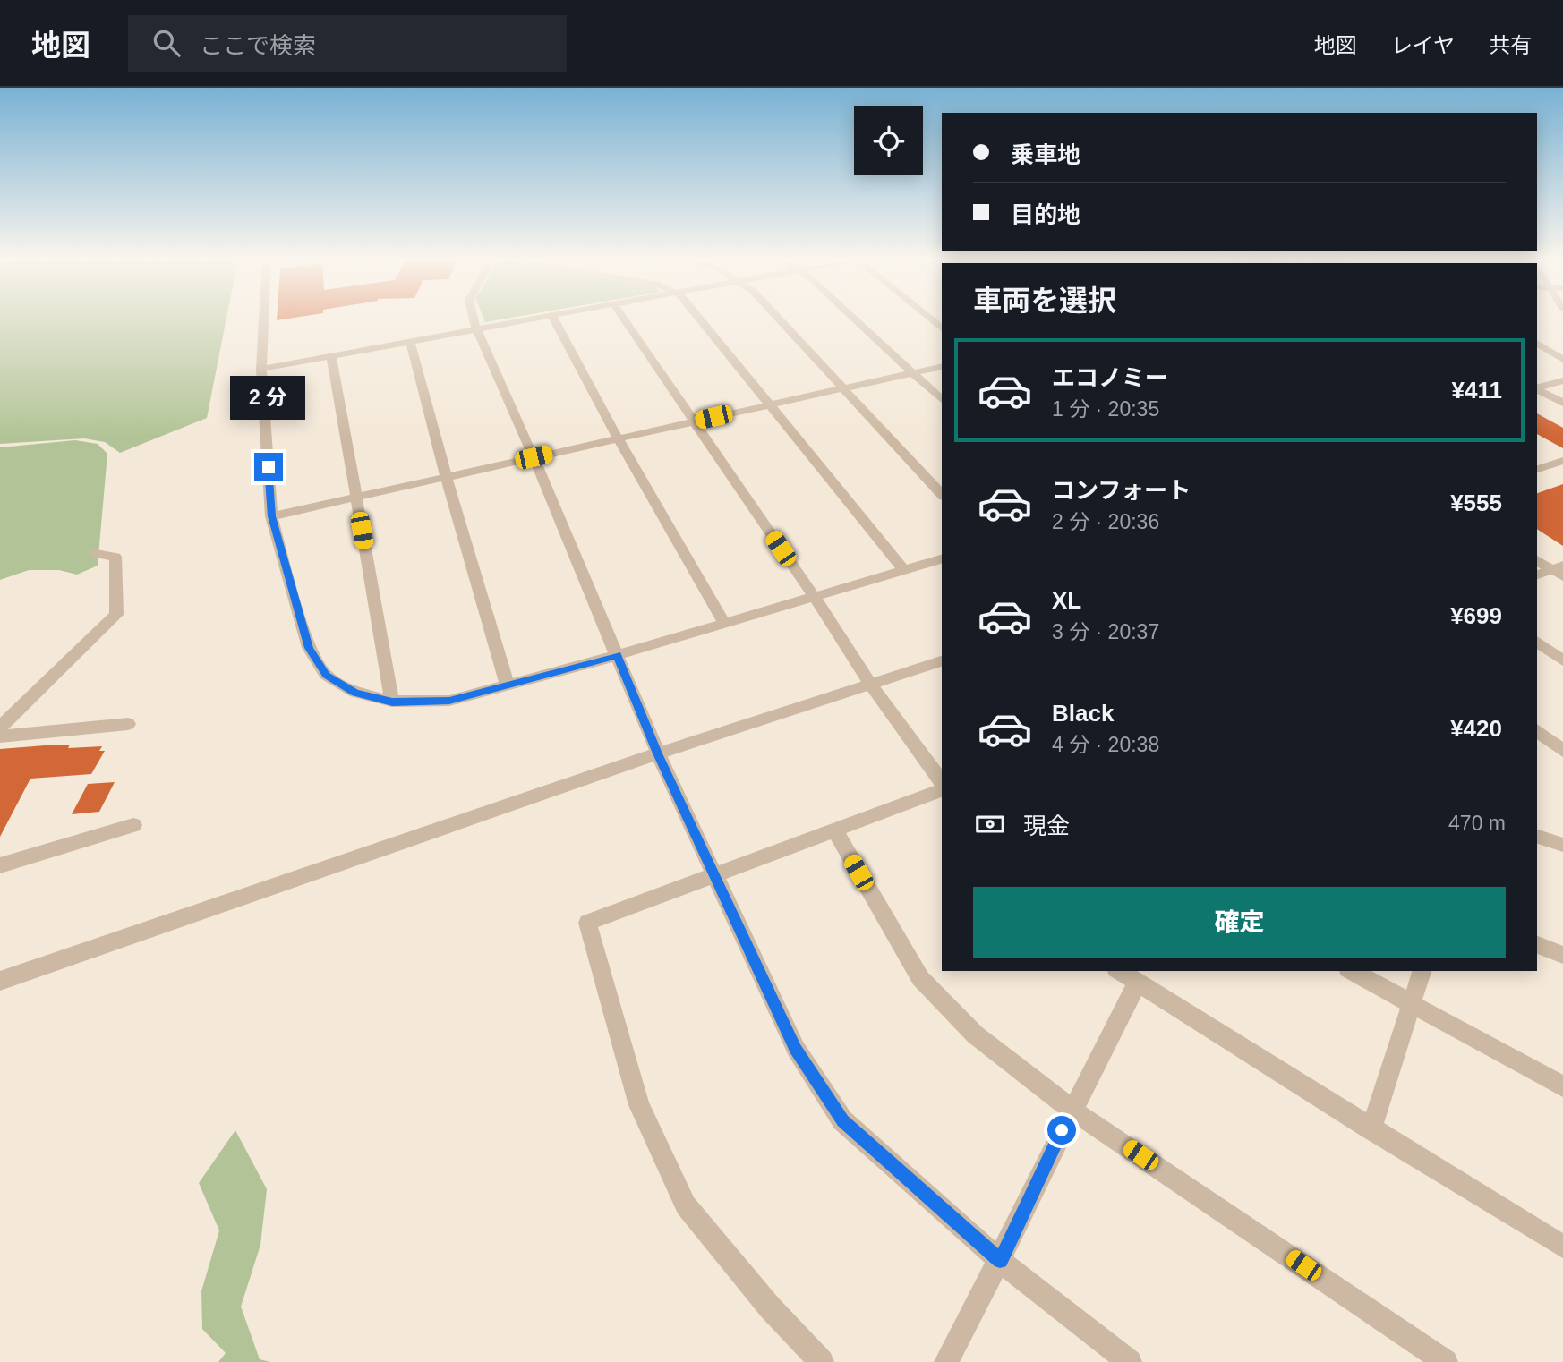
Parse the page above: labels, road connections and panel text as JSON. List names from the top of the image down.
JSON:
{
  "page": {
    "header": "地図",
    "search": "ここで検索",
    "nav": ["地図", "レイヤ", "共有"],
    "banner": ["乗車地", "目的地"],
    "heading": "車両を選択",
    "list": [
      {
        "name": "エコノミー",
        "note": "1 分 · 20:35",
        "value": "¥411"
      },
      {
        "name": "コンフォート",
        "note": "2 分 · 20:36",
        "value": "¥555"
      },
      {
        "name": "XL",
        "note": "3 分 · 20:37",
        "value": "¥699"
      },
      {
        "name": "Black",
        "note": "4 分 · 20:38",
        "value": "¥420"
      }
    ],
    "bubble": "2 分",
    "pay": ["現金", "470 m"],
    "buttons": "確定"
  }
}
